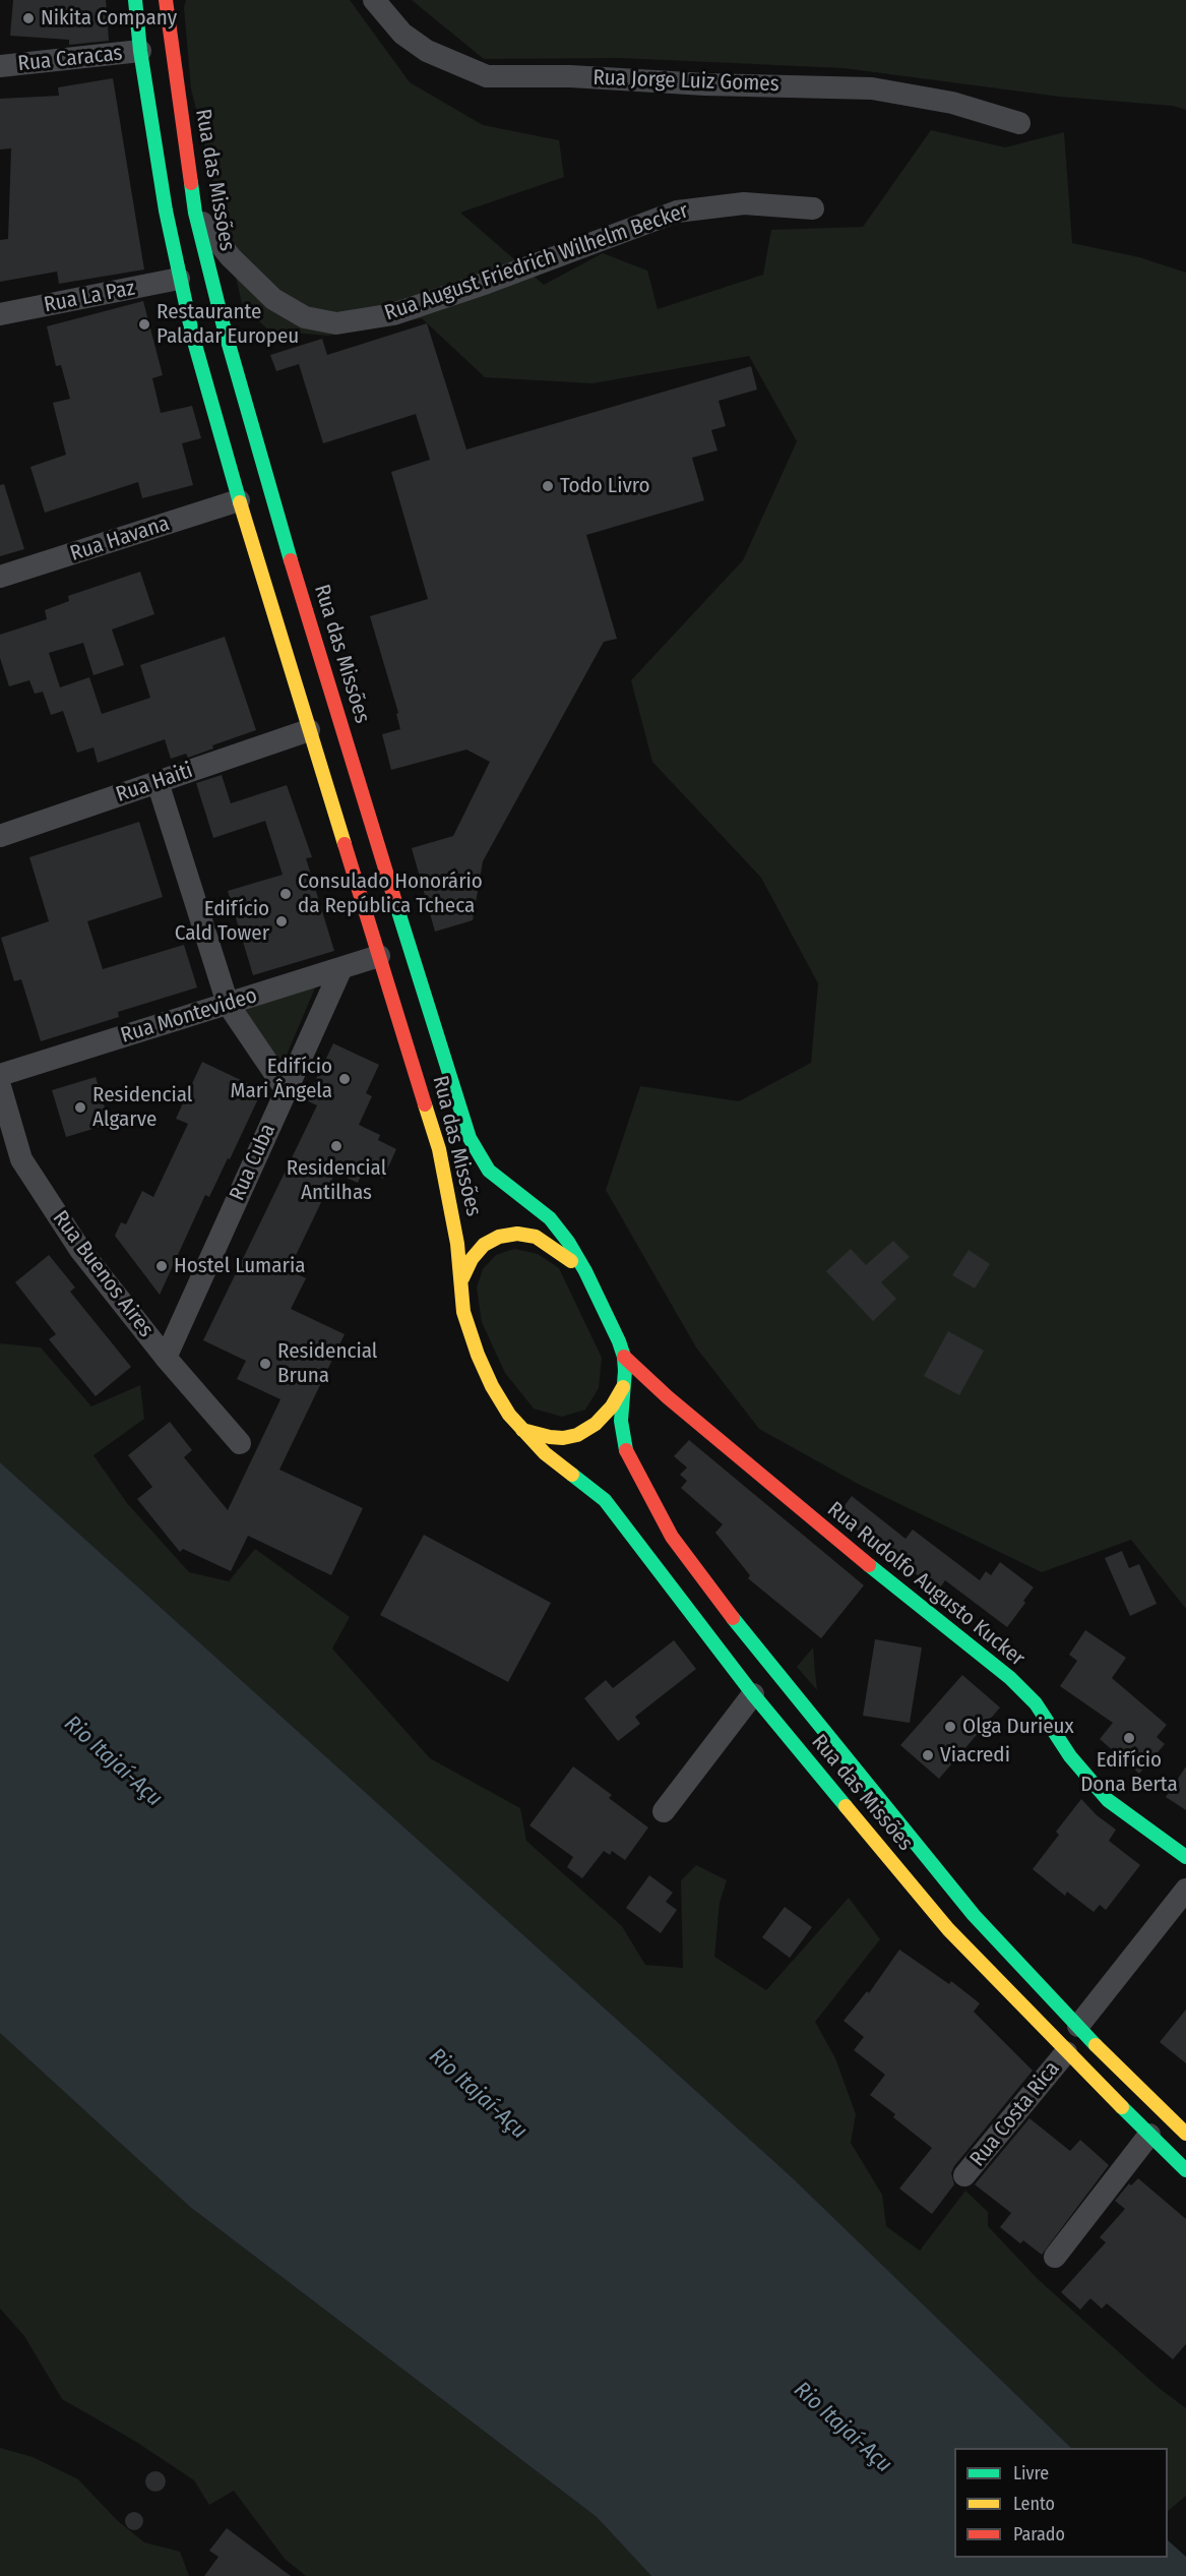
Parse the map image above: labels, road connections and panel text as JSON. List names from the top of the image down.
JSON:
{
  "streets": {
    "main road": ["Rua das Missões", "Rua Rudolfo Augusto Kucker"],
    "street": [
      "Rua Caracas",
      "Rua Jorge Luiz Gomes",
      "Rua August Friedrich Wilhelm Becker",
      "Rua La Paz",
      "Rua Havana",
      "Rua Haiti",
      "Rua Montevideo",
      "Rua Cuba",
      "Rua Buenos Aires",
      "Rua Costa Rica"
    ]
  },
  "crossings": [
    ["Rua Caracas", "Rua das Missões"],
    ["Rua das Missões", "Rua August Friedrich Wilhelm Becker"],
    ["Rua das Missões", "Rua La Paz"],
    ["Rua das Missões", "Rua Havana"],
    ["Rua das Missões", "Rua Haiti"],
    ["Rua das Missões", "Rua Montevideo"],
    ["Rua das Missões", "Rua Rudolfo Augusto Kucker"],
    ["Rua das Missões", "Rua Costa Rica"],
    ["Rua Montevideo", "Rua Cuba"],
    ["Rua Cuba", "Rua Buenos Aires"]
  ],
  "water": ["Rio Itajaí-Açu"],
  "places": [
    "Nikita Company",
    "Restaurante Paladar Europeu",
    "Todo Livro",
    "Consulado Honorário da República Tcheca",
    "Edifício Cald Tower",
    "Edifício Mari Ângela",
    "Residencial Algarve",
    "Residencial Antilhas",
    "Hostel Lumaria",
    "Residencial Bruna",
    "Olga Durieux",
    "Edifício Dona Berta",
    "Viacredi"
  ],
  "legend": ["Livre", "Lento", "Parado"]
}
